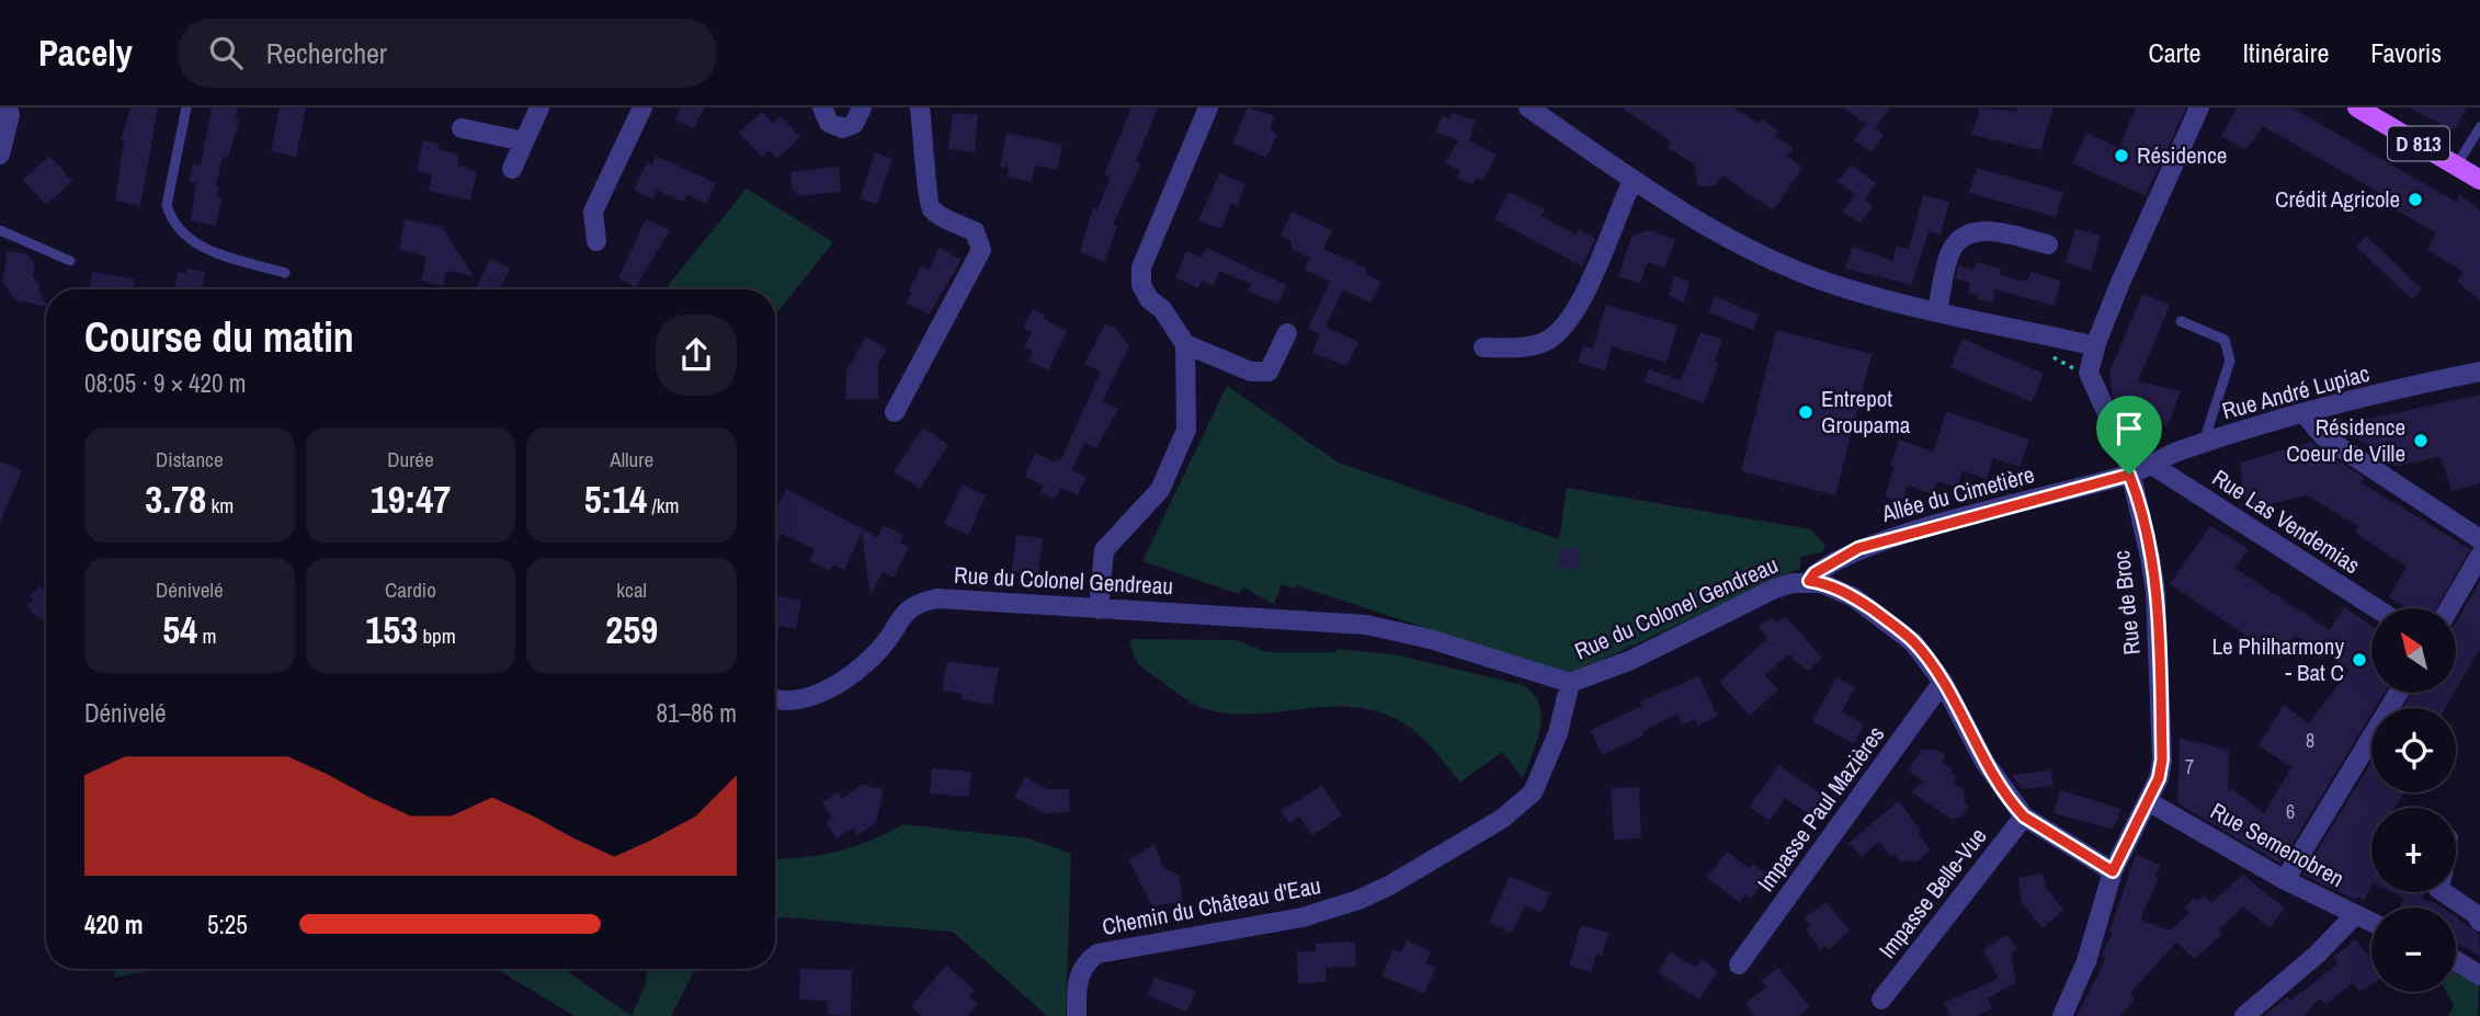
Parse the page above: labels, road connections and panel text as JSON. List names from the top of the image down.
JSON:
{
  "streets": {
    "main road": ["D 813"],
    "street": [
      "Rue André Lupiac",
      "Allée du Cimetière",
      "Rue Las Vendemias",
      "Rue du Colonel Gendreau",
      "Rue de Broc",
      "Impasse Paul Mazières",
      "Rue Semenobren",
      "Impasse Belle-Vue",
      "Chemin du Château d'Eau"
    ]
  },
  "crossings": [
    ["Rue André Lupiac", "Allée du Cimetière"],
    ["Rue André Lupiac", "Rue Las Vendemias"],
    ["Rue André Lupiac", "Rue de Broc"],
    ["Allée du Cimetière", "Rue du Colonel Gendreau"],
    ["Allée du Cimetière", "Rue de Broc"],
    ["Rue du Colonel Gendreau", "Rue de Broc"],
    ["Rue du Colonel Gendreau", "Impasse Paul Mazières"],
    ["Rue du Colonel Gendreau", "Impasse Belle-Vue"],
    ["Rue du Colonel Gendreau", "Chemin du Château d'Eau"],
    ["Rue de Broc", "Rue Semenobren"]
  ],
  "places": [
    "Résidence",
    "Crédit Agricole",
    "Entrepot Groupama",
    "Résidence Coeur de Ville",
    "Le Philharmony - Bat C"
  ],
  "house_numbers": ["8", "7", "6"],
  "north": "top left",
  "page": {
    "header": "Pacely",
    "search": "Rechercher",
    "nav": ["Carte", "Itinéraire", "Favoris"],
    "heading": ["Course du matin", "08:05 · 9 × 420 m"],
    "stats": [
      ["Distance", "3.78 km"],
      ["Durée", "19:47"],
      ["Allure", "5:14 /km"],
      ["Dénivelé", "54 m"],
      ["Cardio", "153 bpm"],
      ["kcal", "259"]
    ],
    "map_buttons": ["+", "−"],
    "chart": ["Dénivelé", "81–86 m"],
    "list": [
      {
        "name": "420 m",
        "note": "5:25"
      }
    ]
  }
}
